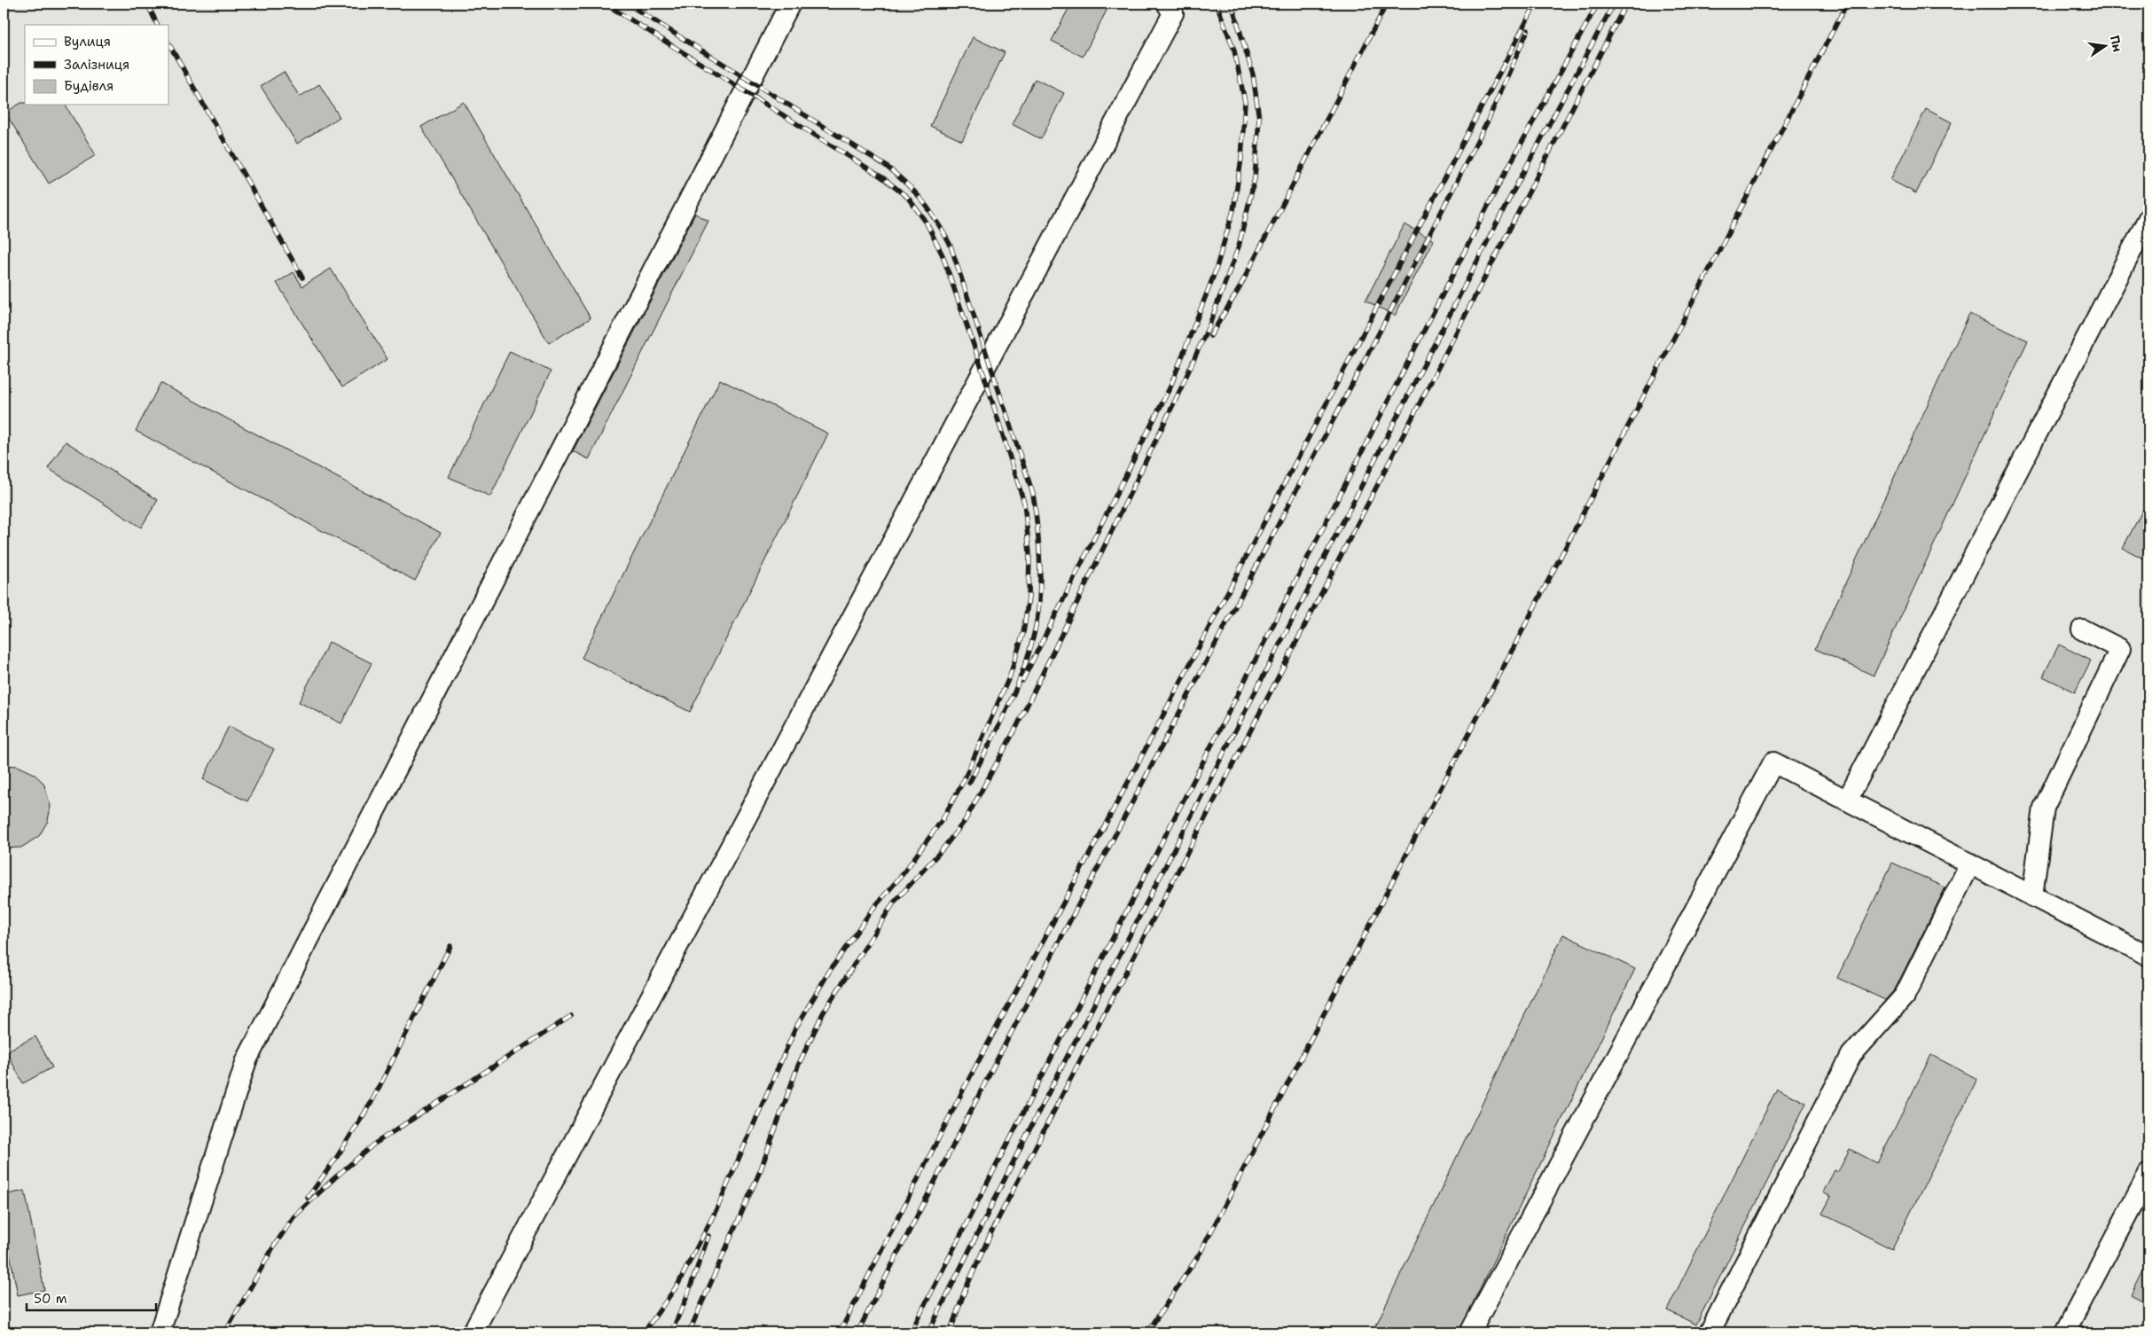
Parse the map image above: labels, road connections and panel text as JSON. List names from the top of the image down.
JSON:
{
  "legend": ["Вулиця", "Залізниця", "Будівля"],
  "scale_bar": "50 m",
  "north": "right"
}
